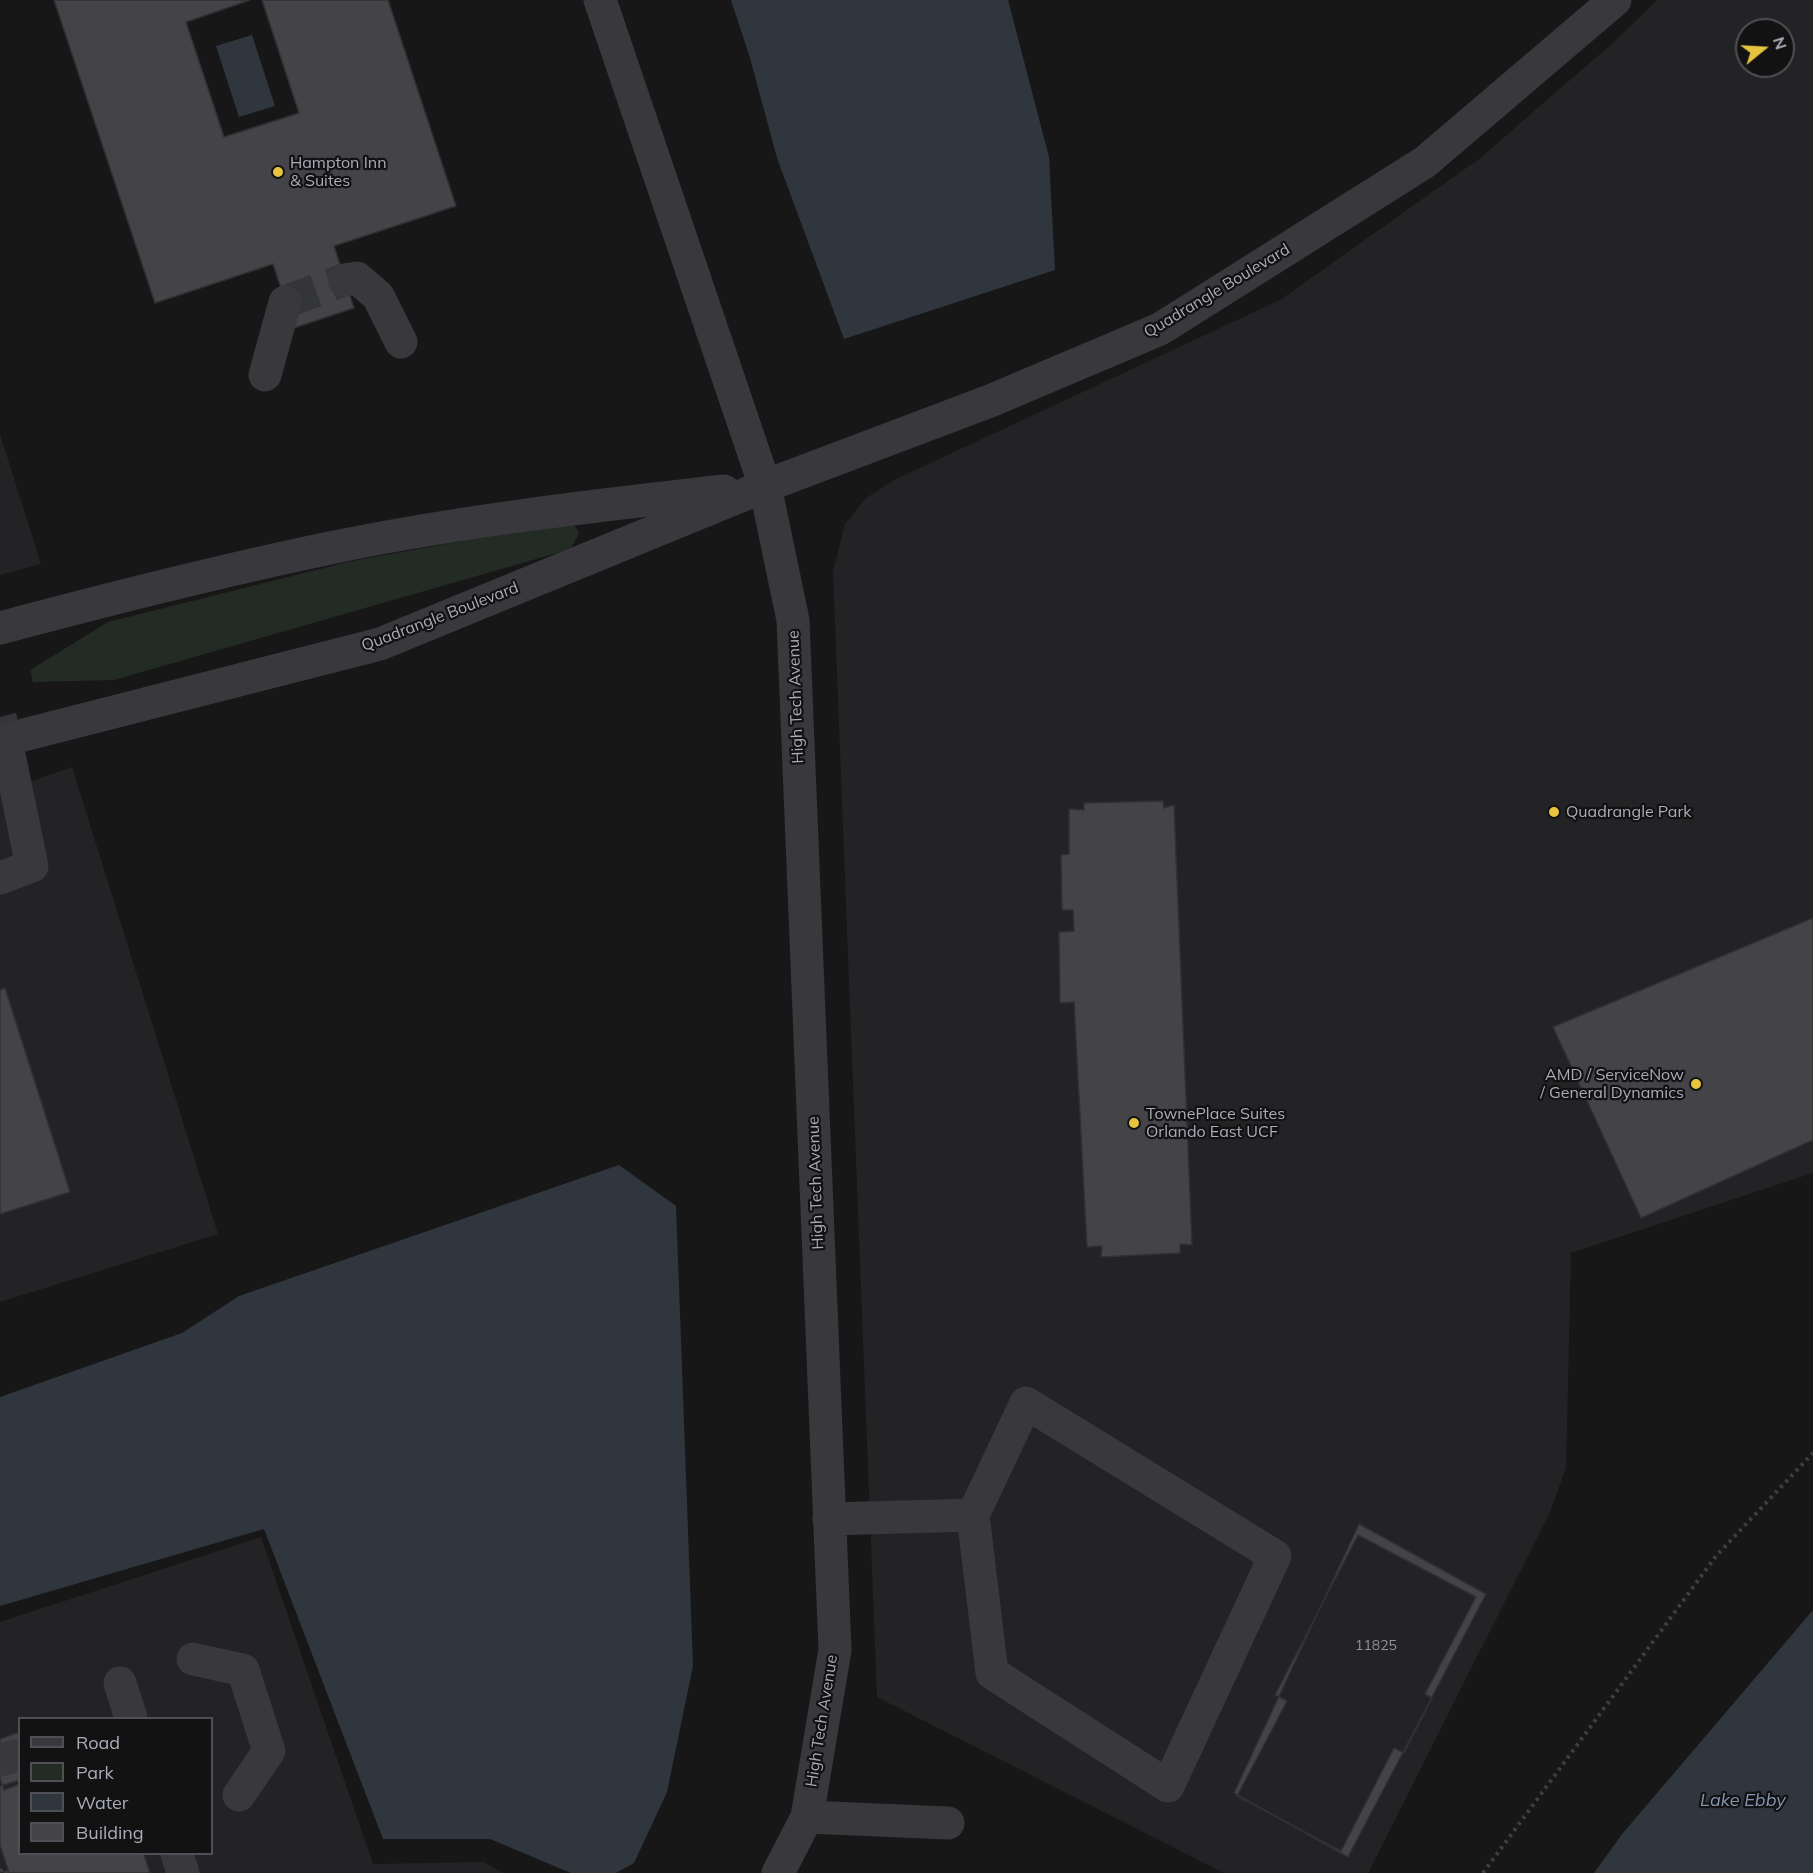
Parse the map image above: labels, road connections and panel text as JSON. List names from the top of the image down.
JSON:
{
  "streets": {
    "street": ["Quadrangle Boulevard", "High Tech Avenue"]
  },
  "crossings": [
    ["Quadrangle Boulevard", "High Tech Avenue"]
  ],
  "water": ["Lake Ebby"],
  "places": [
    "Hampton Inn & Suites",
    "Quadrangle Park",
    "AMD / ServiceNow / General Dynamics",
    "TownePlace Suites Orlando East UCF"
  ],
  "house_numbers": ["11825"],
  "legend": [
    "Road",
    "Park",
    "Water",
    "Building"
  ],
  "north": "right"
}
